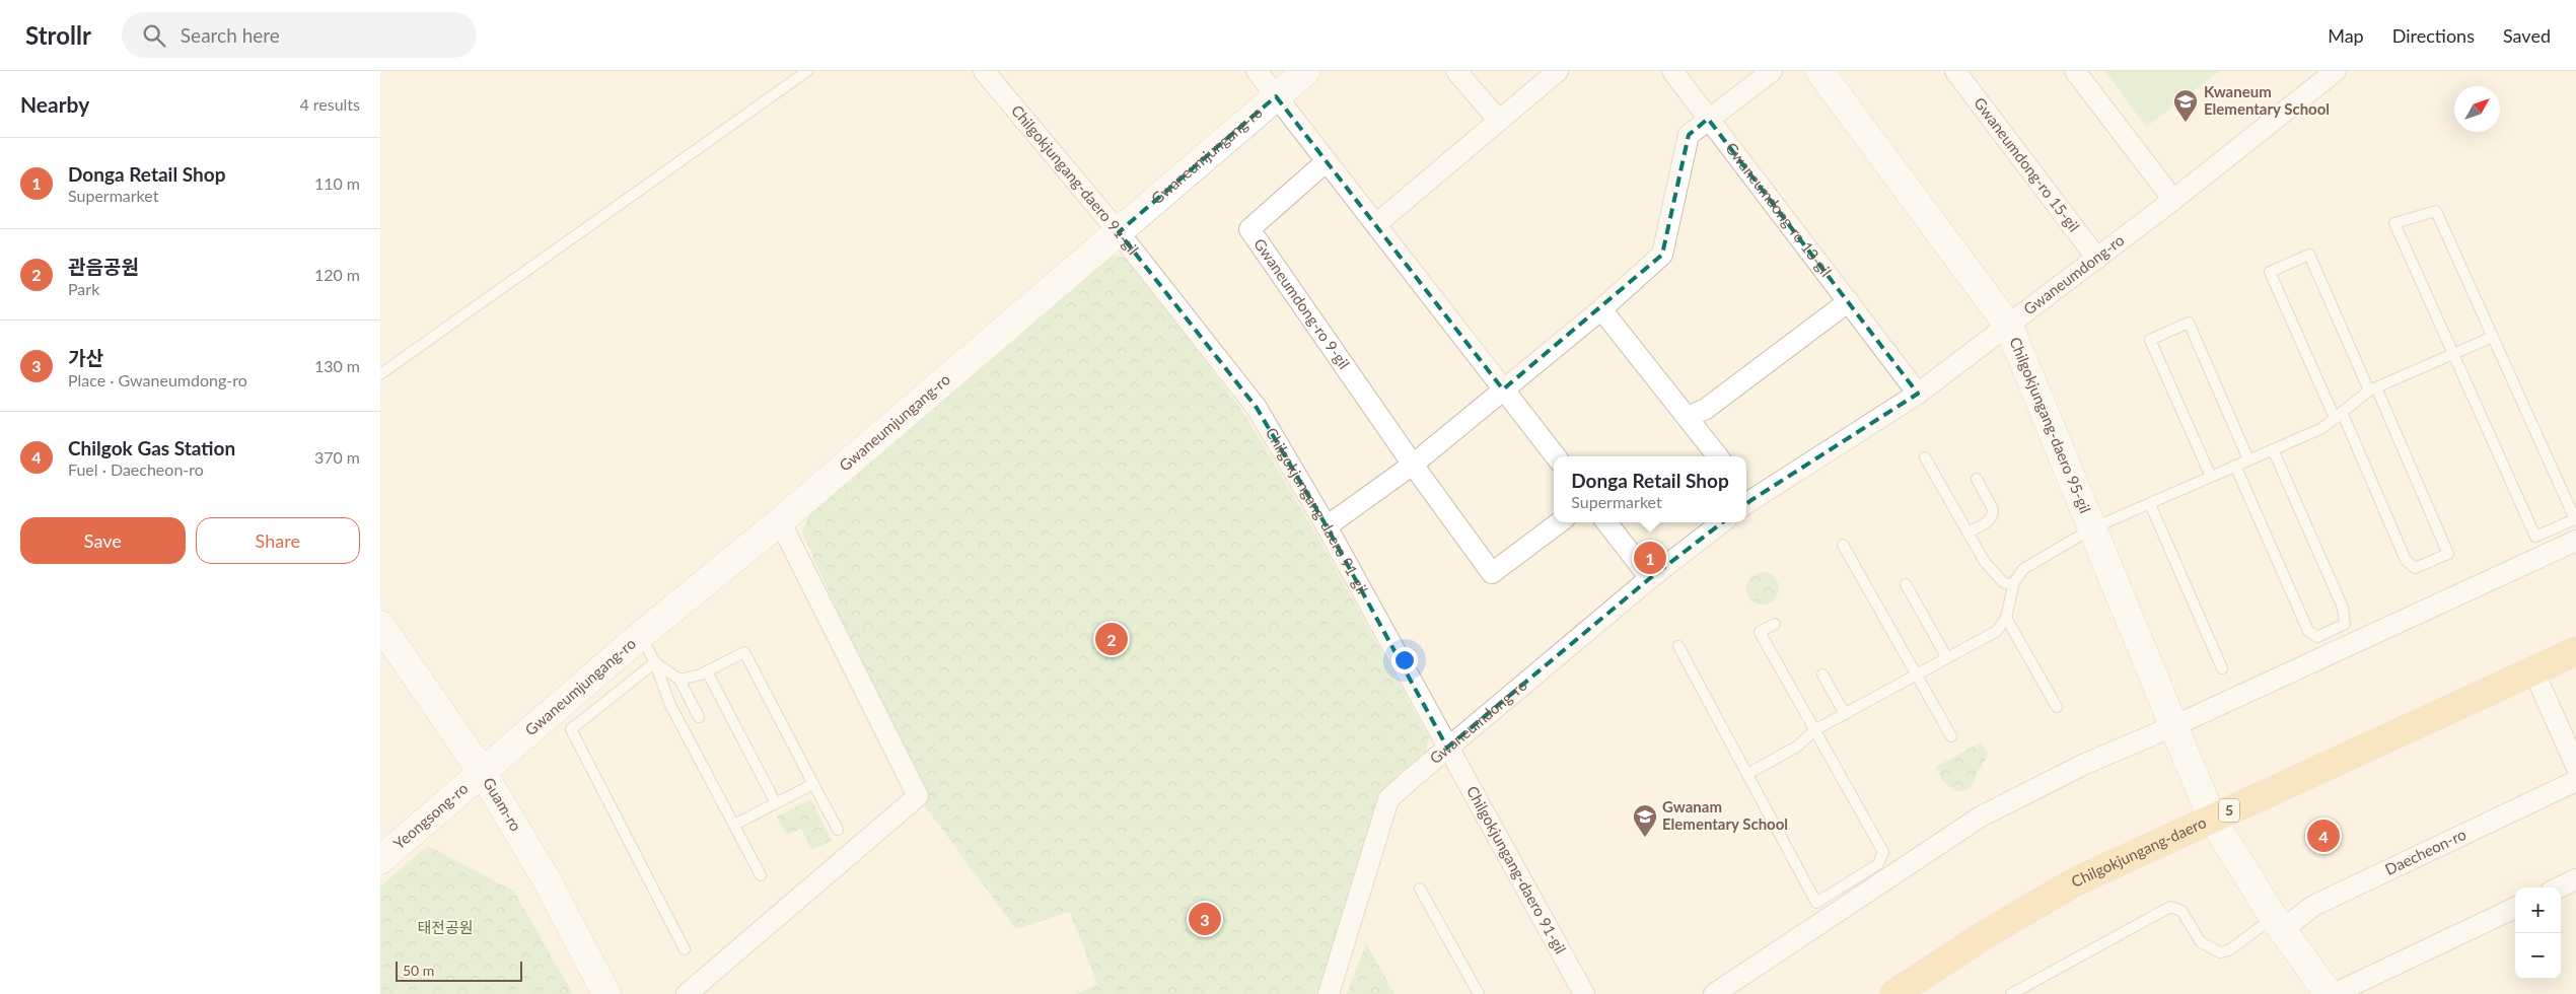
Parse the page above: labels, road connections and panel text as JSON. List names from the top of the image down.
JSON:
{
  "streets": {
    "main road": [
      "Gwaneumjungang-ro",
      "Chilgokjungang-daero 95-gil",
      "Guam-ro",
      "5",
      "Yeongsong-ro",
      "Chilgokjungang-daero"
    ],
    "street": [
      "Gwaneumdong-ro 15-gil",
      "Chilgokjungang-daero 91-gil",
      "Gwaneumdong-ro 13-gil",
      "Gwaneumdong-ro",
      "Gwaneumdong-ro 9-gil",
      "Daecheon-ro"
    ]
  },
  "crossings": [
    ["Gwaneumjungang-ro", "Chilgokjungang-daero 91-gil"],
    ["Gwaneumjungang-ro", "Guam-ro"],
    ["Gwaneumjungang-ro", "Yeongsong-ro"],
    ["Gwaneumdong-ro 15-gil", "Gwaneumdong-ro"],
    ["Chilgokjungang-daero 91-gil", "Gwaneumdong-ro"],
    ["Gwaneumdong-ro 13-gil", "Gwaneumdong-ro"],
    ["Gwaneumdong-ro", "Chilgokjungang-daero 95-gil"],
    ["Chilgokjungang-daero 95-gil", "Chilgokjungang-daero"],
    ["Guam-ro", "Yeongsong-ro"]
  ],
  "parks": ["태전공원"],
  "places": {
    "school or university": ["Kwaneum Elementary School", "Gwanam Elementary School"]
  },
  "scale_bar": "50 m",
  "north": "top right",
  "page": {
    "header": "Strollr",
    "search": "Search here",
    "nav": ["Map", "Directions", "Saved"],
    "heading": ["Nearby", "4 results"],
    "list": [
      {
        "mark": "1",
        "name": "Donga Retail Shop",
        "note": "Supermarket",
        "value": "110 m"
      },
      {
        "mark": "2",
        "name": "관음공원",
        "note": "Park",
        "value": "120 m"
      },
      {
        "mark": "3",
        "name": "가산",
        "note": "Place · Gwaneumdong-ro",
        "value": "130 m"
      },
      {
        "mark": "4",
        "name": "Chilgok Gas Station",
        "note": "Fuel · Daecheon-ro",
        "value": "370 m"
      }
    ],
    "popup": ["Donga Retail Shop", "Supermarket"],
    "buttons": ["Save", "Share"],
    "pins": [
      "1",
      "2",
      "4",
      "3"
    ],
    "map_buttons": ["+", "−"],
    "scale": "50 m"
  }
}
